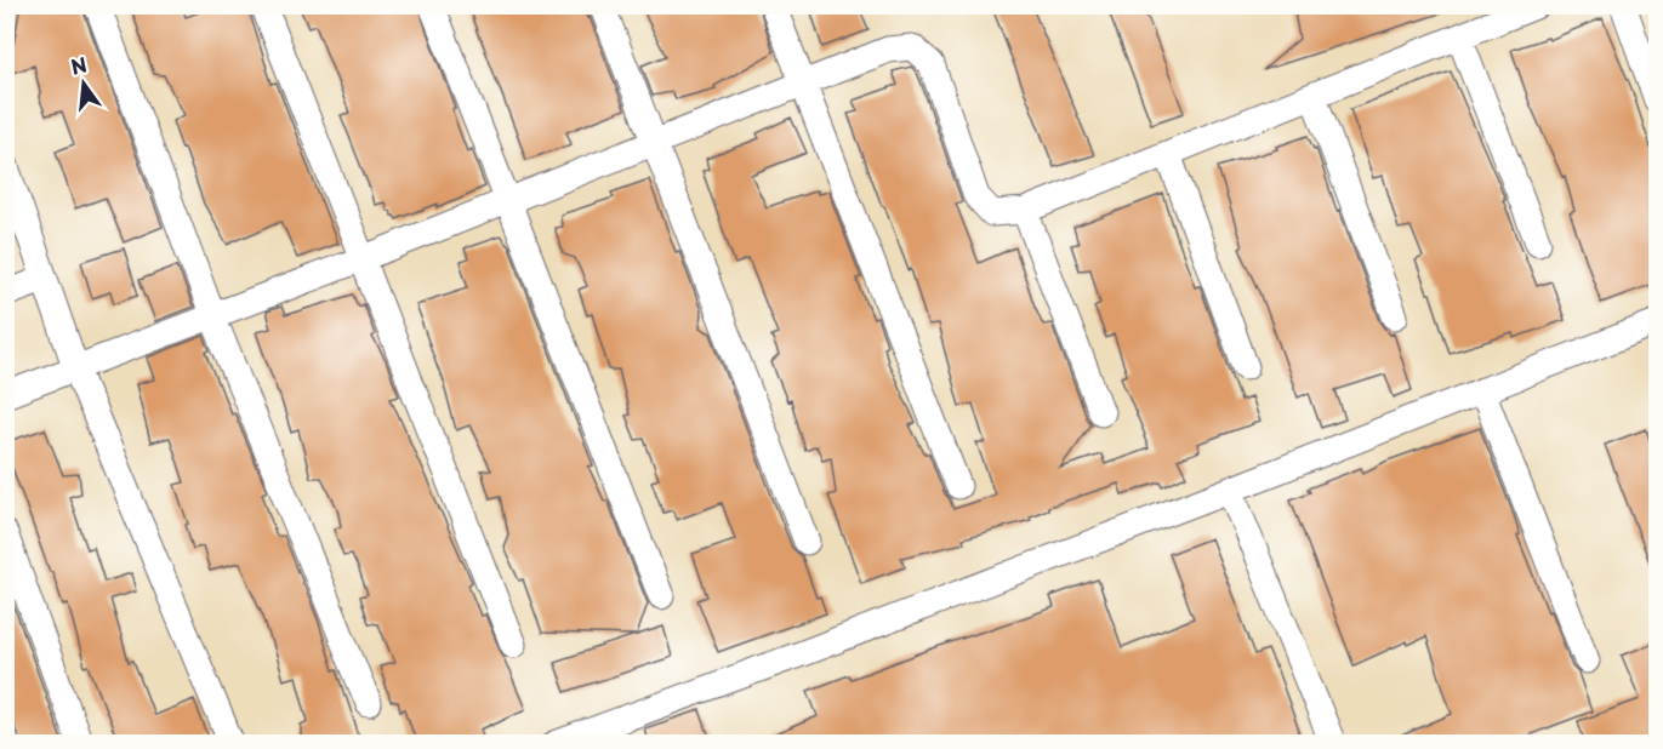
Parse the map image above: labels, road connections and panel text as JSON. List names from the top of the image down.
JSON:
{
  "north": "top"
}
